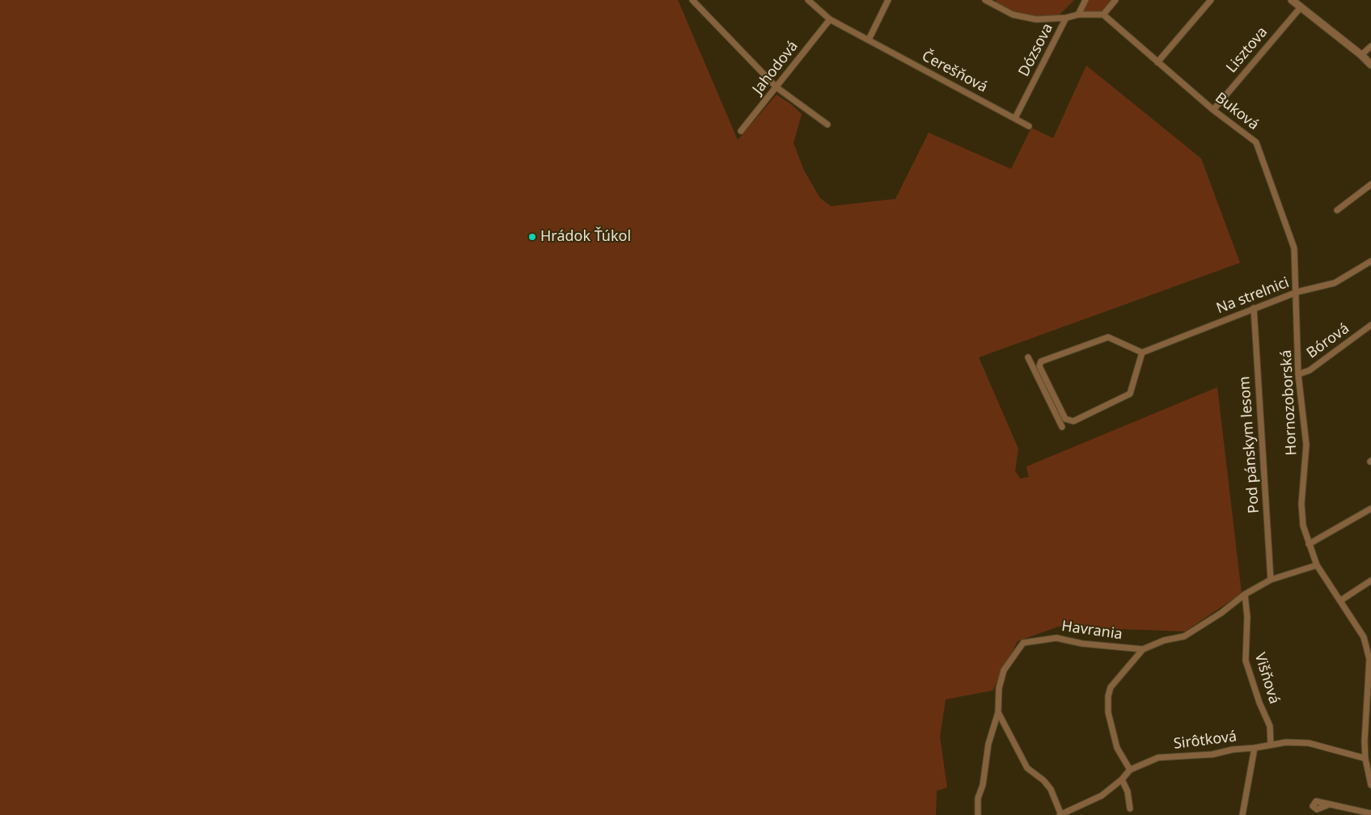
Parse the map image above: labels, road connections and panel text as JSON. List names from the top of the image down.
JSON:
{
  "streets": {
    "street": [
      "Dózsova",
      "Lisztova",
      "Jahodová",
      "Čerešňová",
      "Buková",
      "Na strelnici",
      "Bórová",
      "Hornozoborská",
      "Pod pánskym lesom",
      "Havrania",
      "Višňová",
      "Sirôtková"
    ]
  },
  "crossings": [
    ["Dózsova", "Čerešňová"],
    ["Lisztova", "Buková"],
    ["Jahodová", "Čerešňová"],
    ["Buková", "Na strelnici"],
    ["Buková", "Hornozoborská"],
    ["Na strelnici", "Hornozoborská"],
    ["Na strelnici", "Pod pánskym lesom"],
    ["Bórová", "Hornozoborská"],
    ["Hornozoborská", "Havrania"],
    ["Hornozoborská", "Sirôtková"],
    ["Pod pánskym lesom", "Havrania"],
    ["Havrania", "Višňová"],
    ["Višňová", "Sirôtková"]
  ],
  "places": ["Hrádok Ťúkol"]
}
